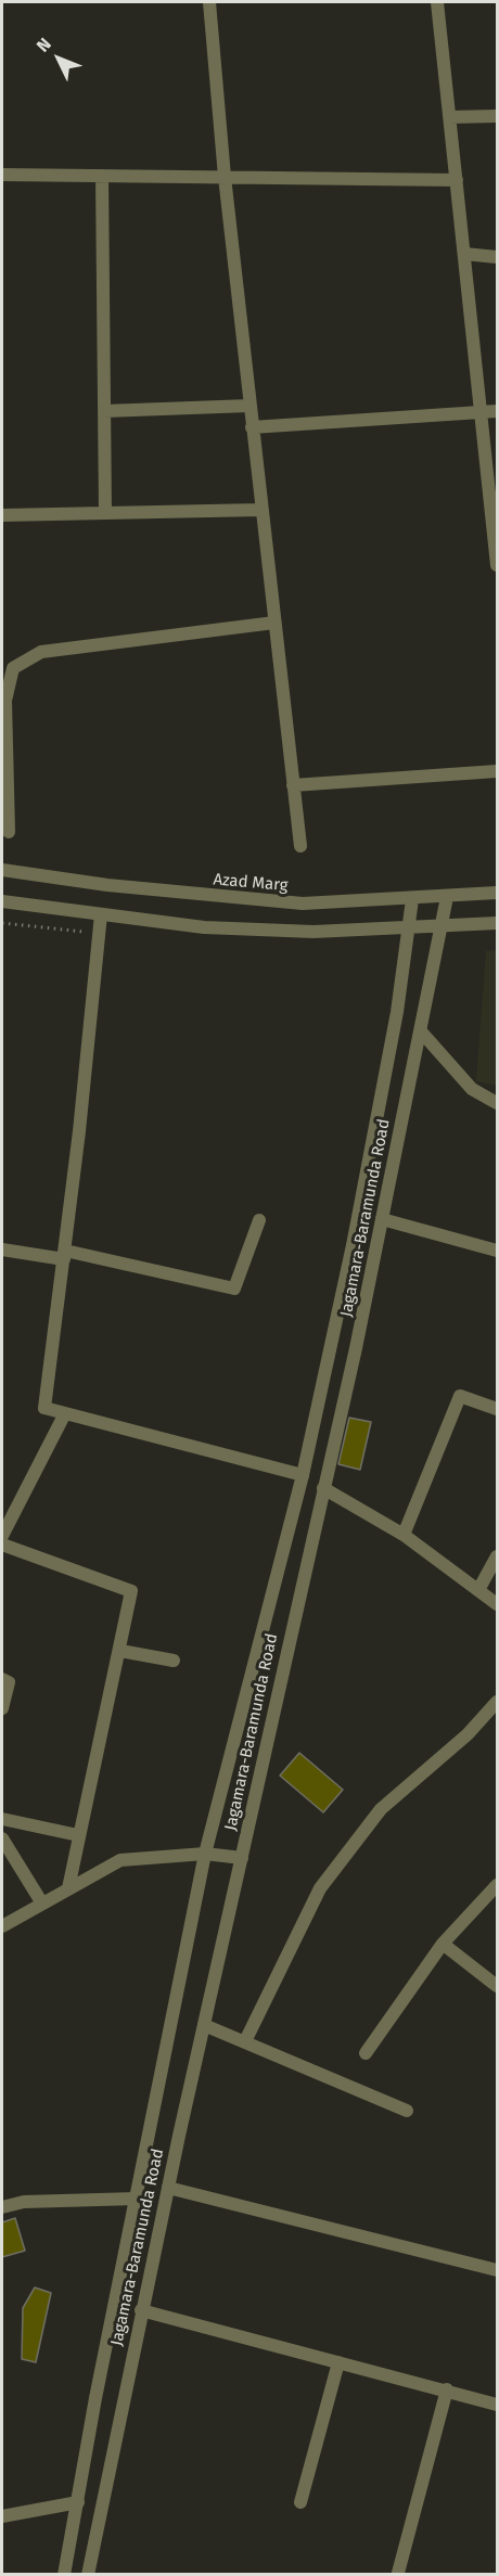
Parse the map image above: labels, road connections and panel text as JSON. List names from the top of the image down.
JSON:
{
  "streets": {
    "street": ["Azad Marg", "Jagamara-Baramunda Road"]
  },
  "crossings": [
    ["Azad Marg", "Jagamara-Baramunda Road"]
  ],
  "north": "top left"
}
